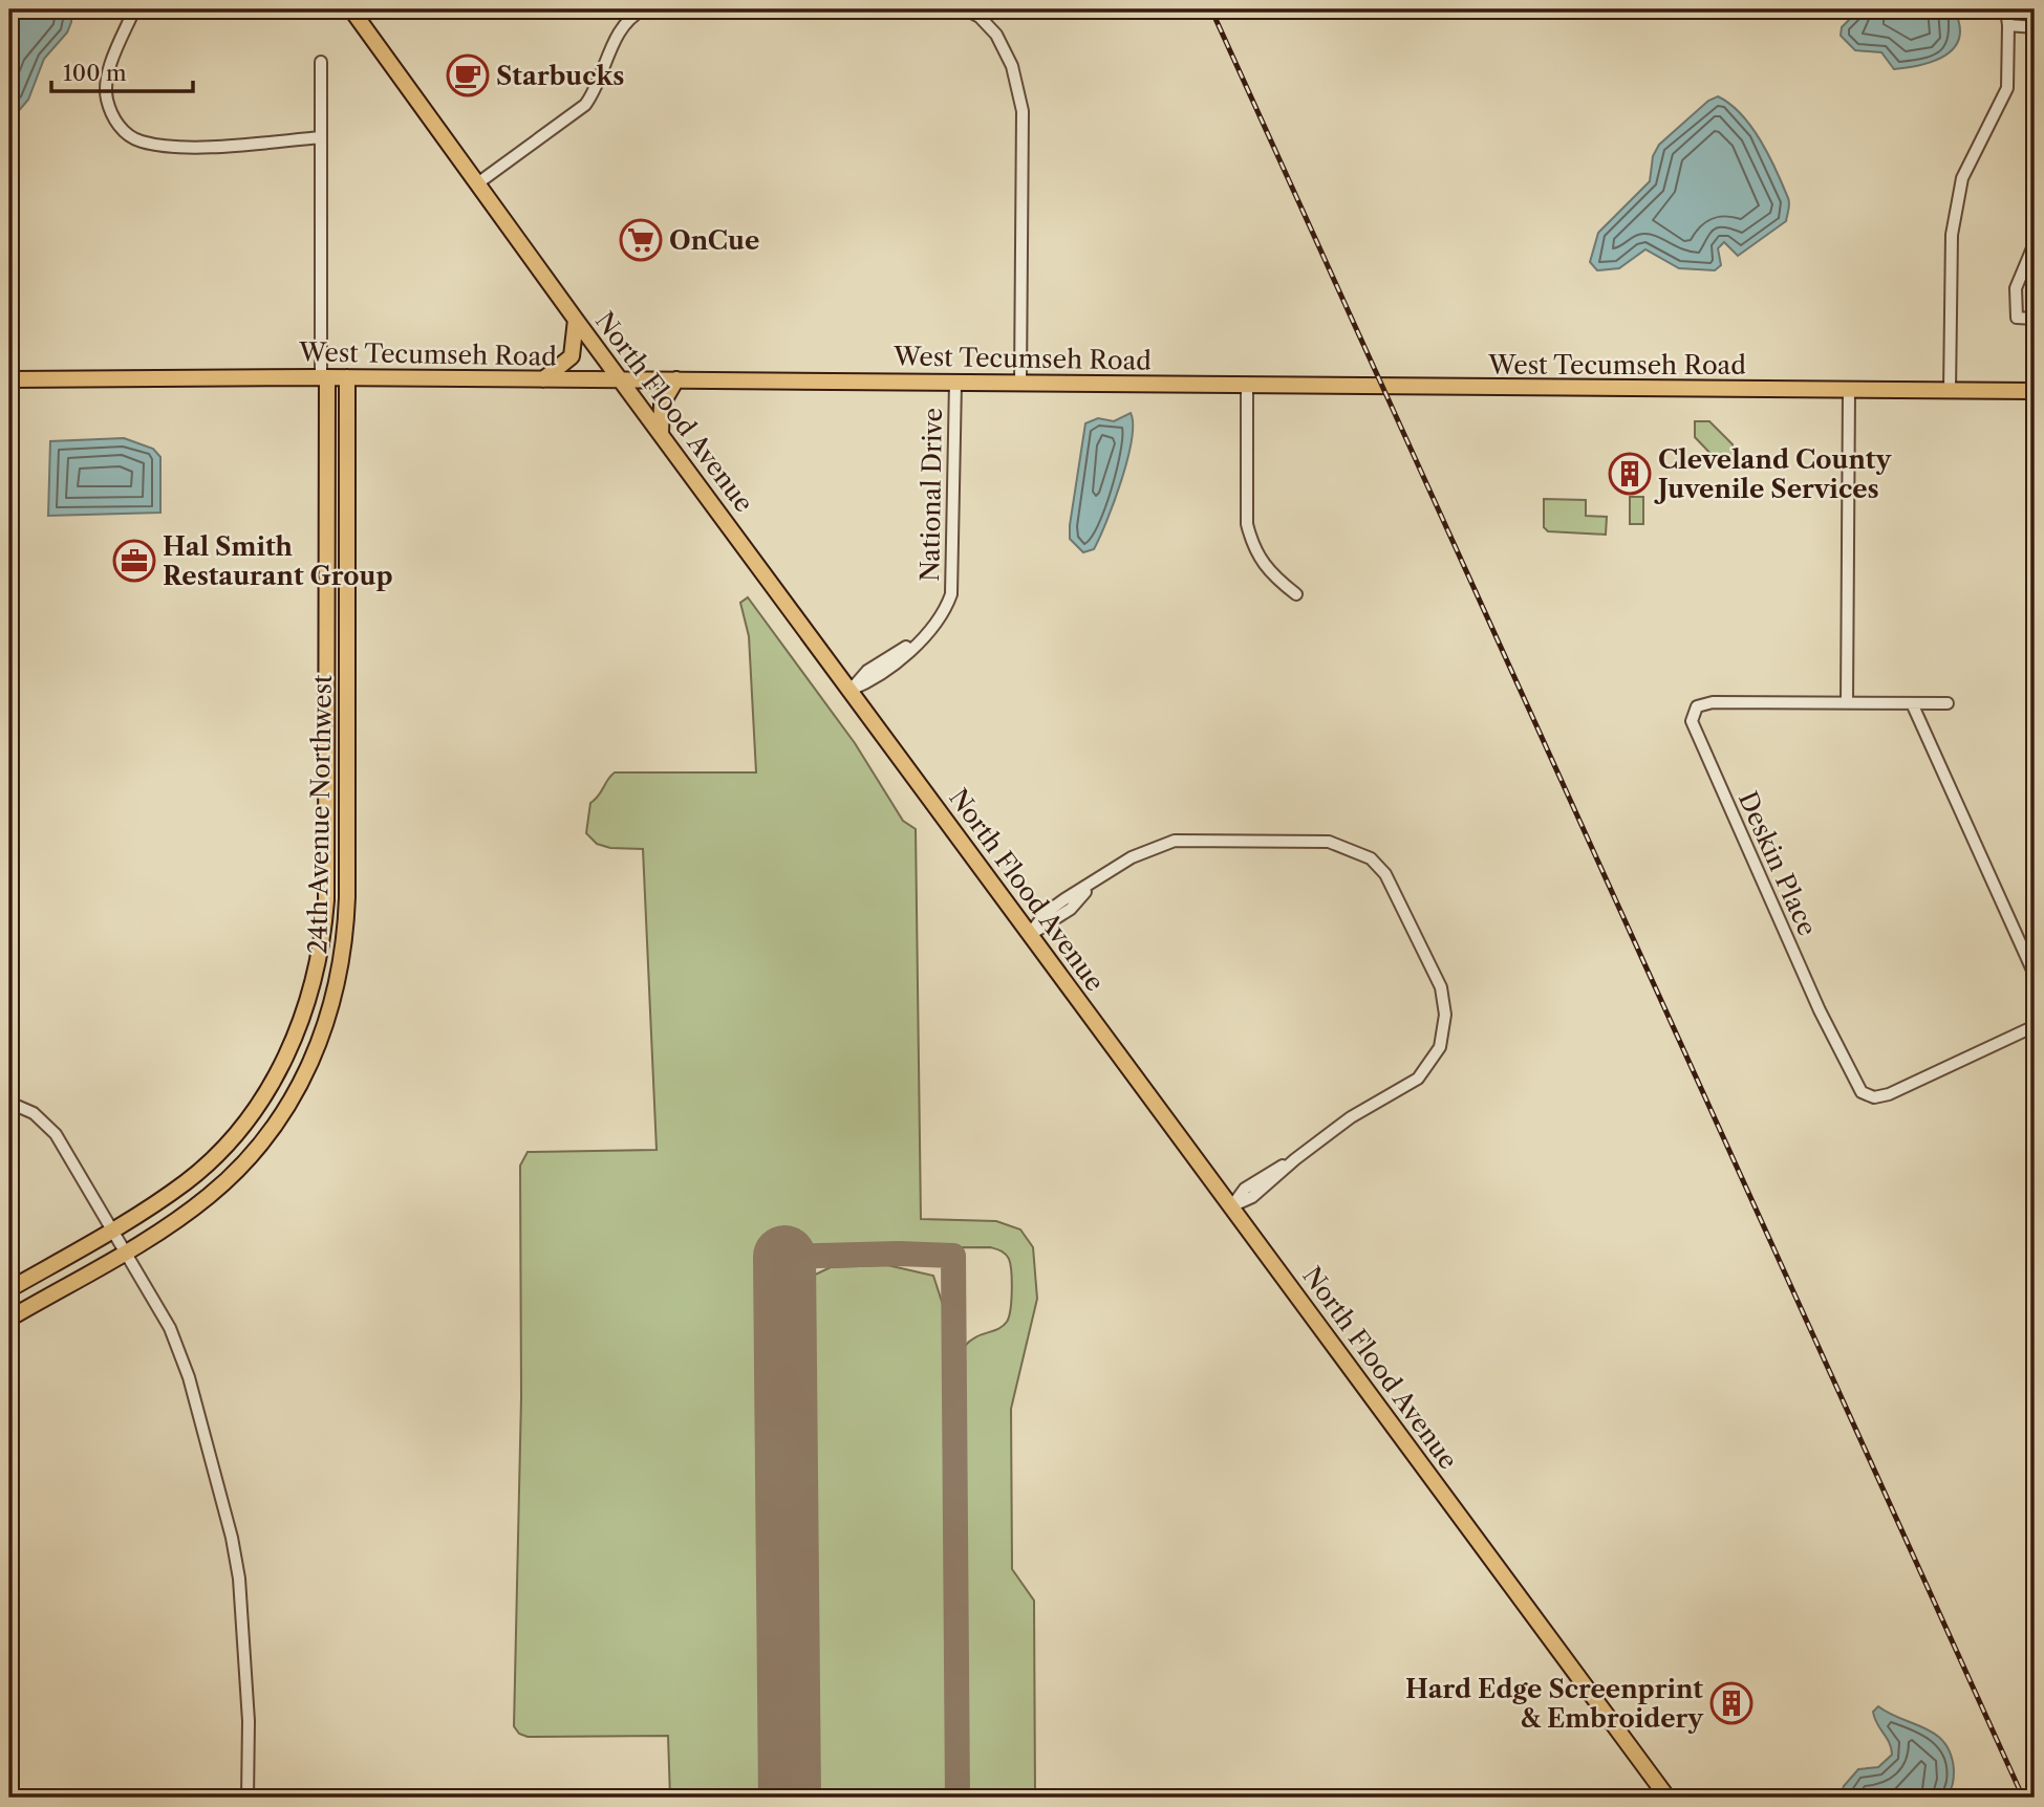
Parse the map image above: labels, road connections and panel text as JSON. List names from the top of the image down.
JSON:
{
  "streets": {
    "main road": ["West Tecumseh Road", "North Flood Avenue", "24th Avenue Northwest"],
    "street": ["National Drive", "Deskin Place"]
  },
  "crossings": [
    ["West Tecumseh Road", "North Flood Avenue"],
    ["West Tecumseh Road", "National Drive"],
    ["West Tecumseh Road", "24th Avenue Northwest"],
    ["North Flood Avenue", "National Drive"]
  ],
  "places": {
    "cafe": ["Starbucks"],
    "supermarket": ["OnCue"],
    "building": ["Cleveland County Juvenile Services", "Hard Edge Screenprint & Embroidery"],
    "office": ["Hal Smith Restaurant Group"]
  },
  "scale_bar": "100 m"
}
